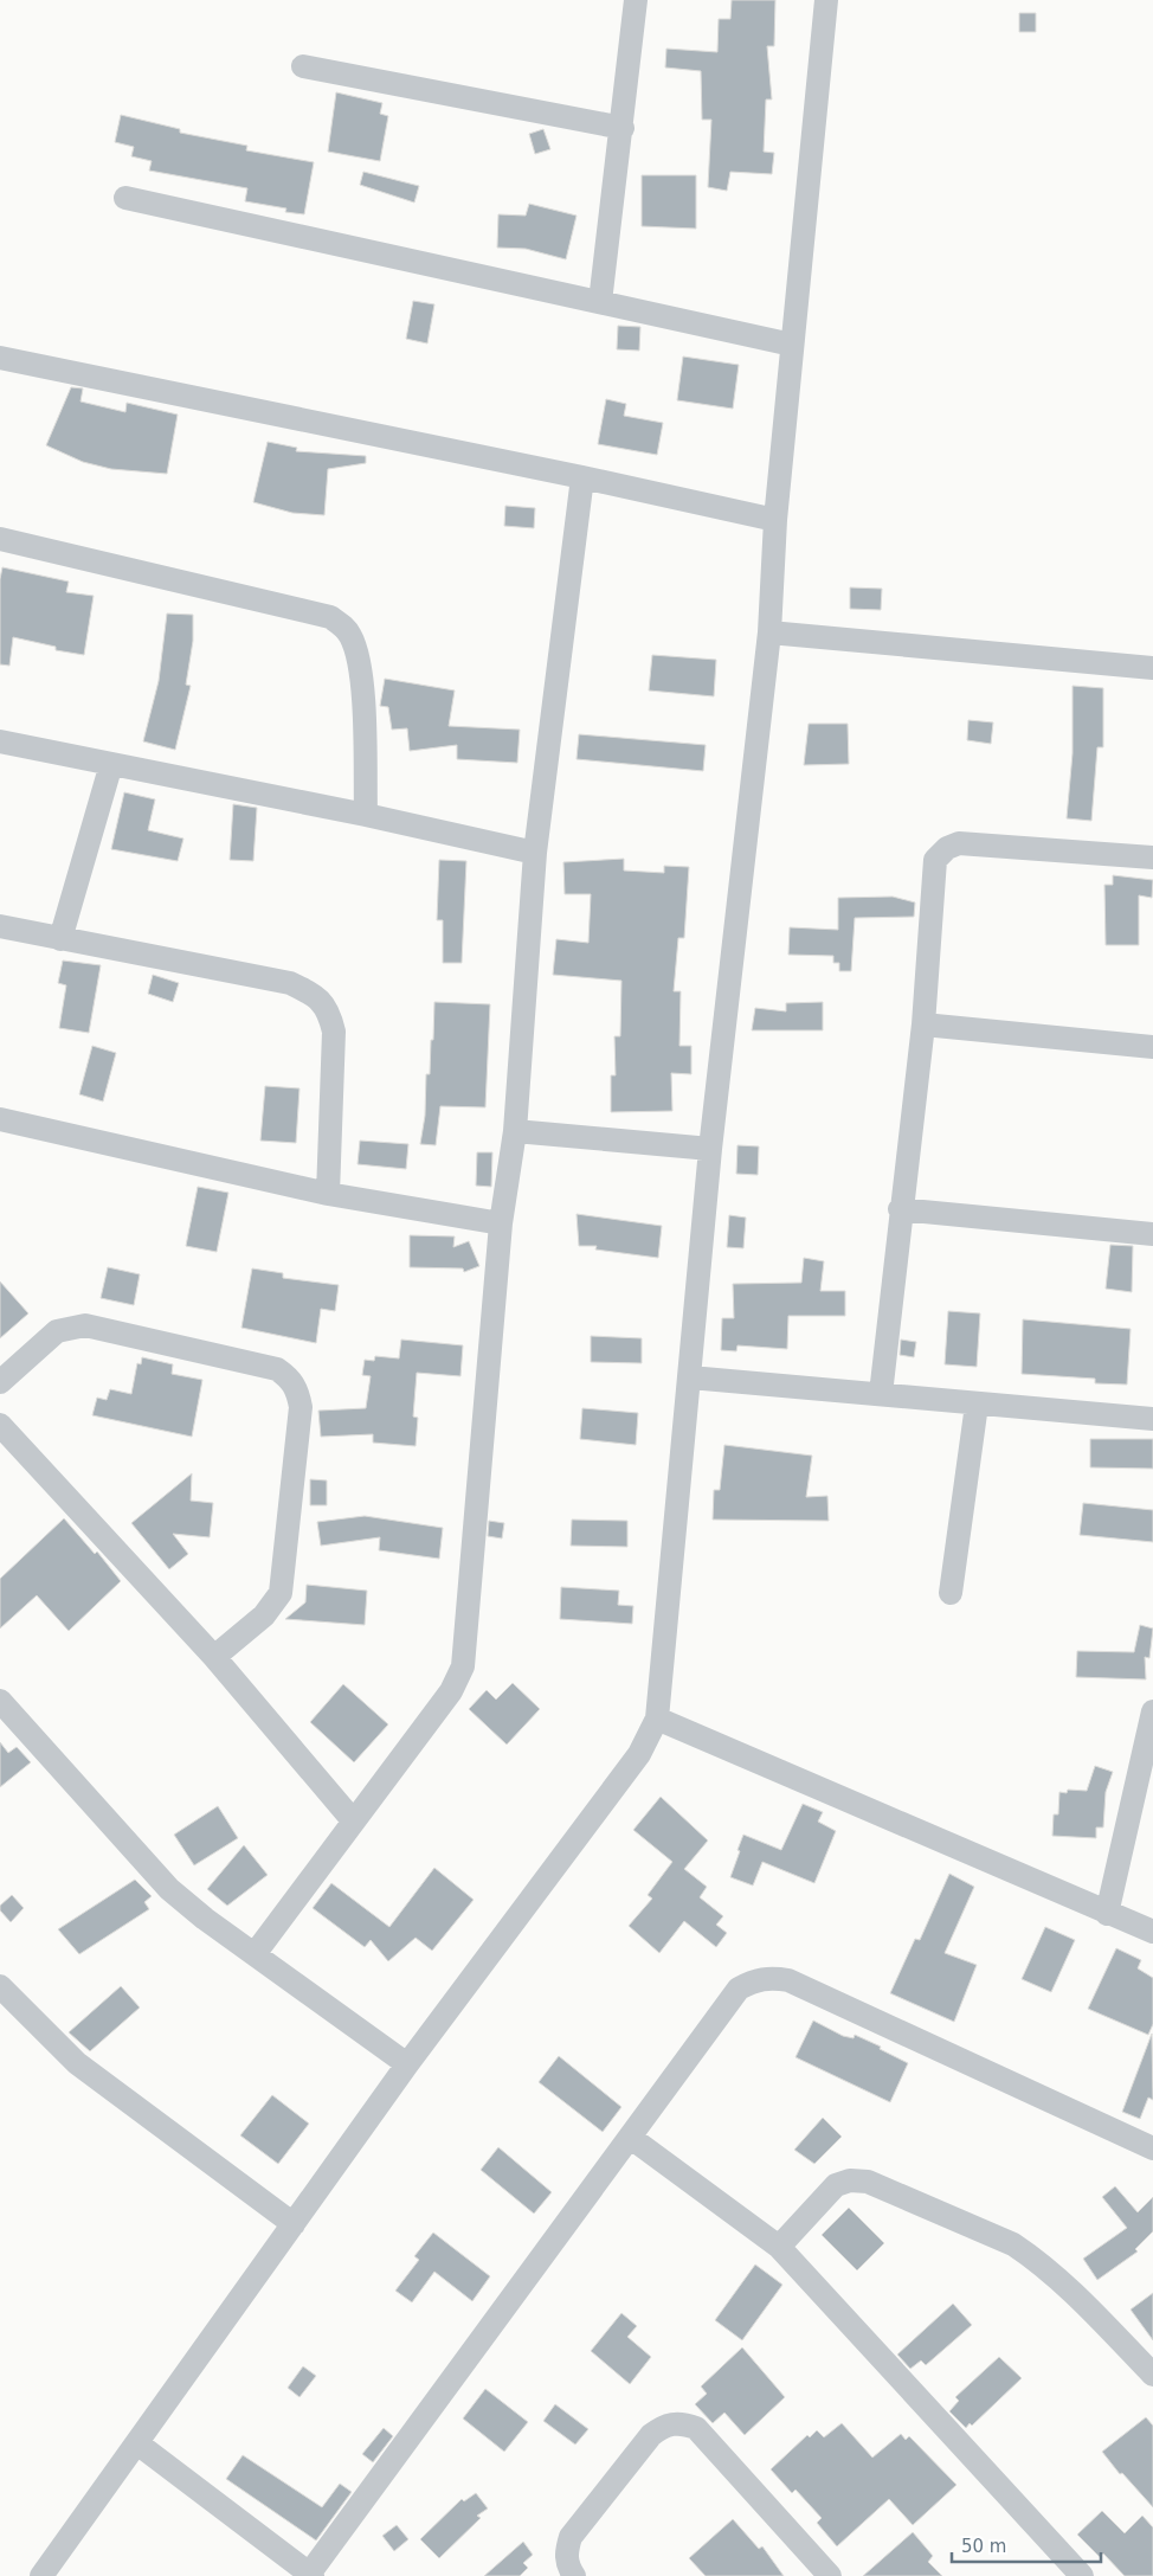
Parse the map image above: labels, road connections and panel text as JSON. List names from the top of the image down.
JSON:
{
  "scale_bar": "50 m"
}
